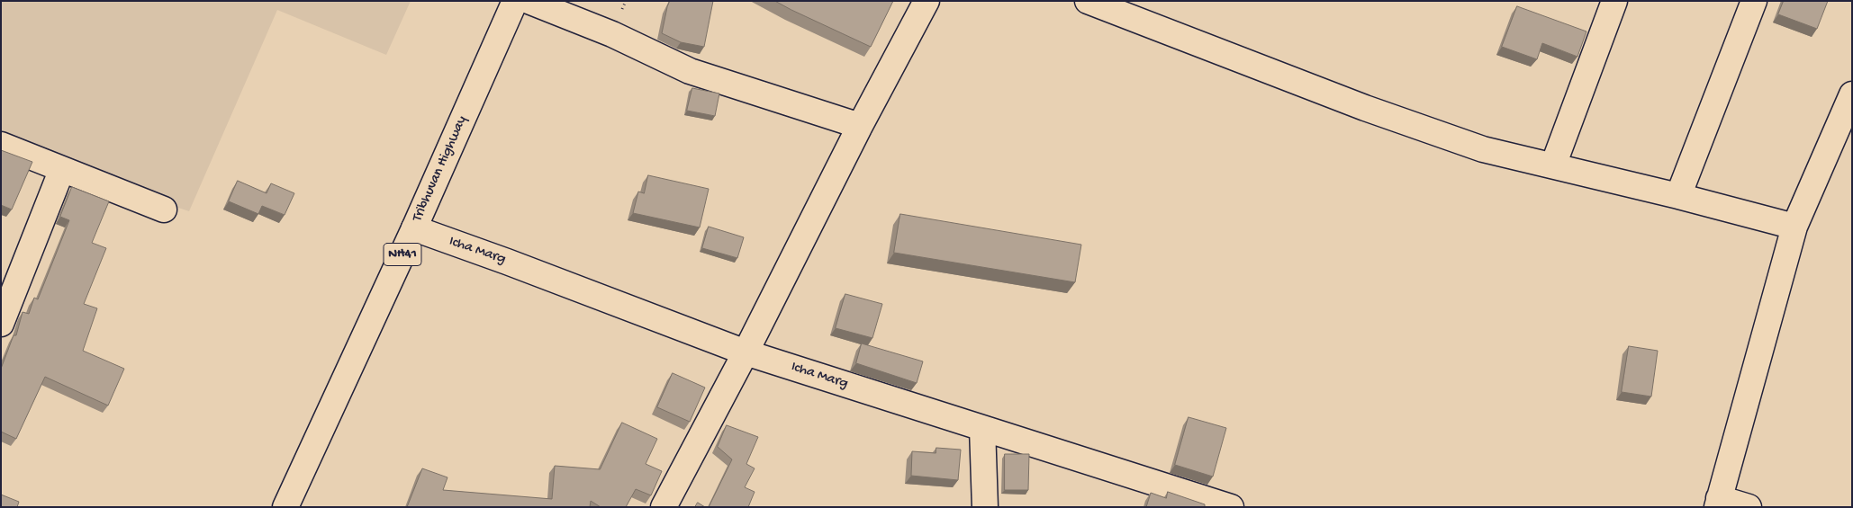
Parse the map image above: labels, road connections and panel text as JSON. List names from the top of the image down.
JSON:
{
  "streets": {
    "main road": ["Tribhuvan Highway", "Icha Marg", "NH41"]
  },
  "crossings": [
    ["Tribhuvan Highway", "Icha Marg"]
  ]
}
